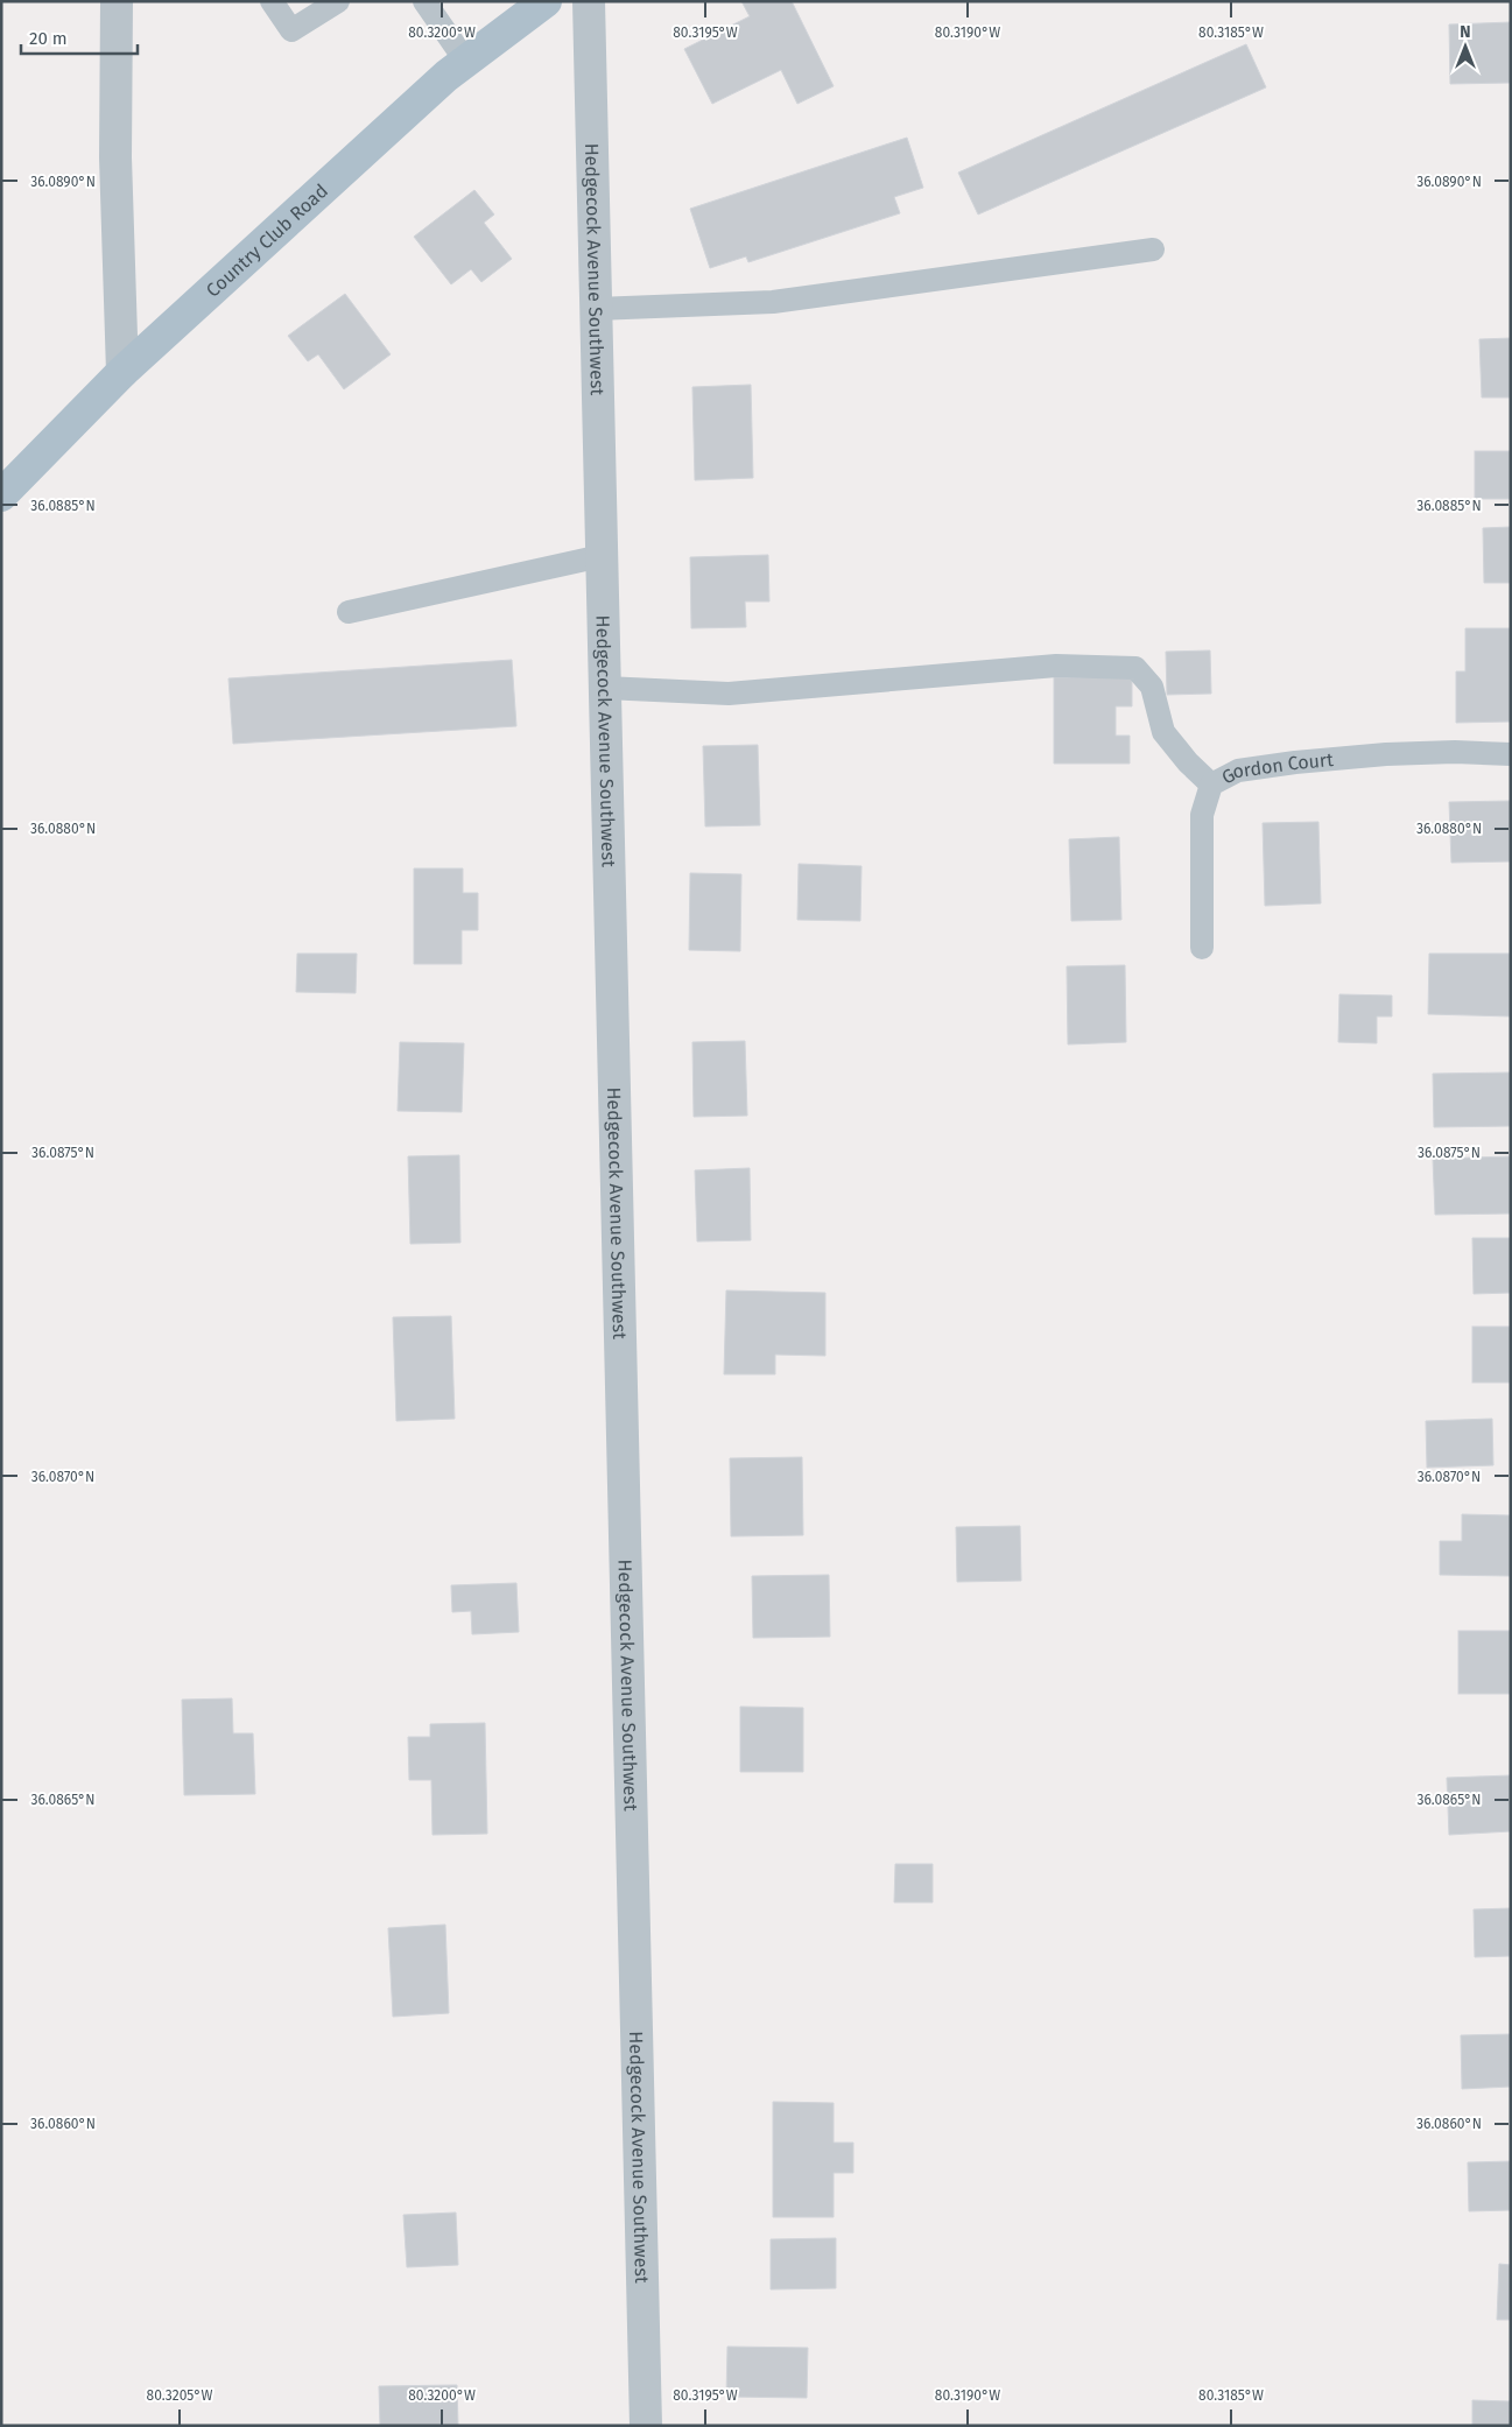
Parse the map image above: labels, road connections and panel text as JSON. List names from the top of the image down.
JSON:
{
  "streets": {
    "main road": ["Country Club Road"],
    "street": ["Hedgecock Avenue Southwest"],
    "lane": ["Gordon Court"]
  },
  "scale_bar": "20 m",
  "north": "top",
  "coordinates": [
    "80.3200°W",
    "80.3195°W",
    "80.3190°W",
    "80.3185°W",
    "36.0890°N",
    "36.0885°N",
    "36.0880°N",
    "36.0875°N",
    "36.0870°N",
    "36.0865°N",
    "36.0860°N",
    "80.3205°W"
  ]
}
